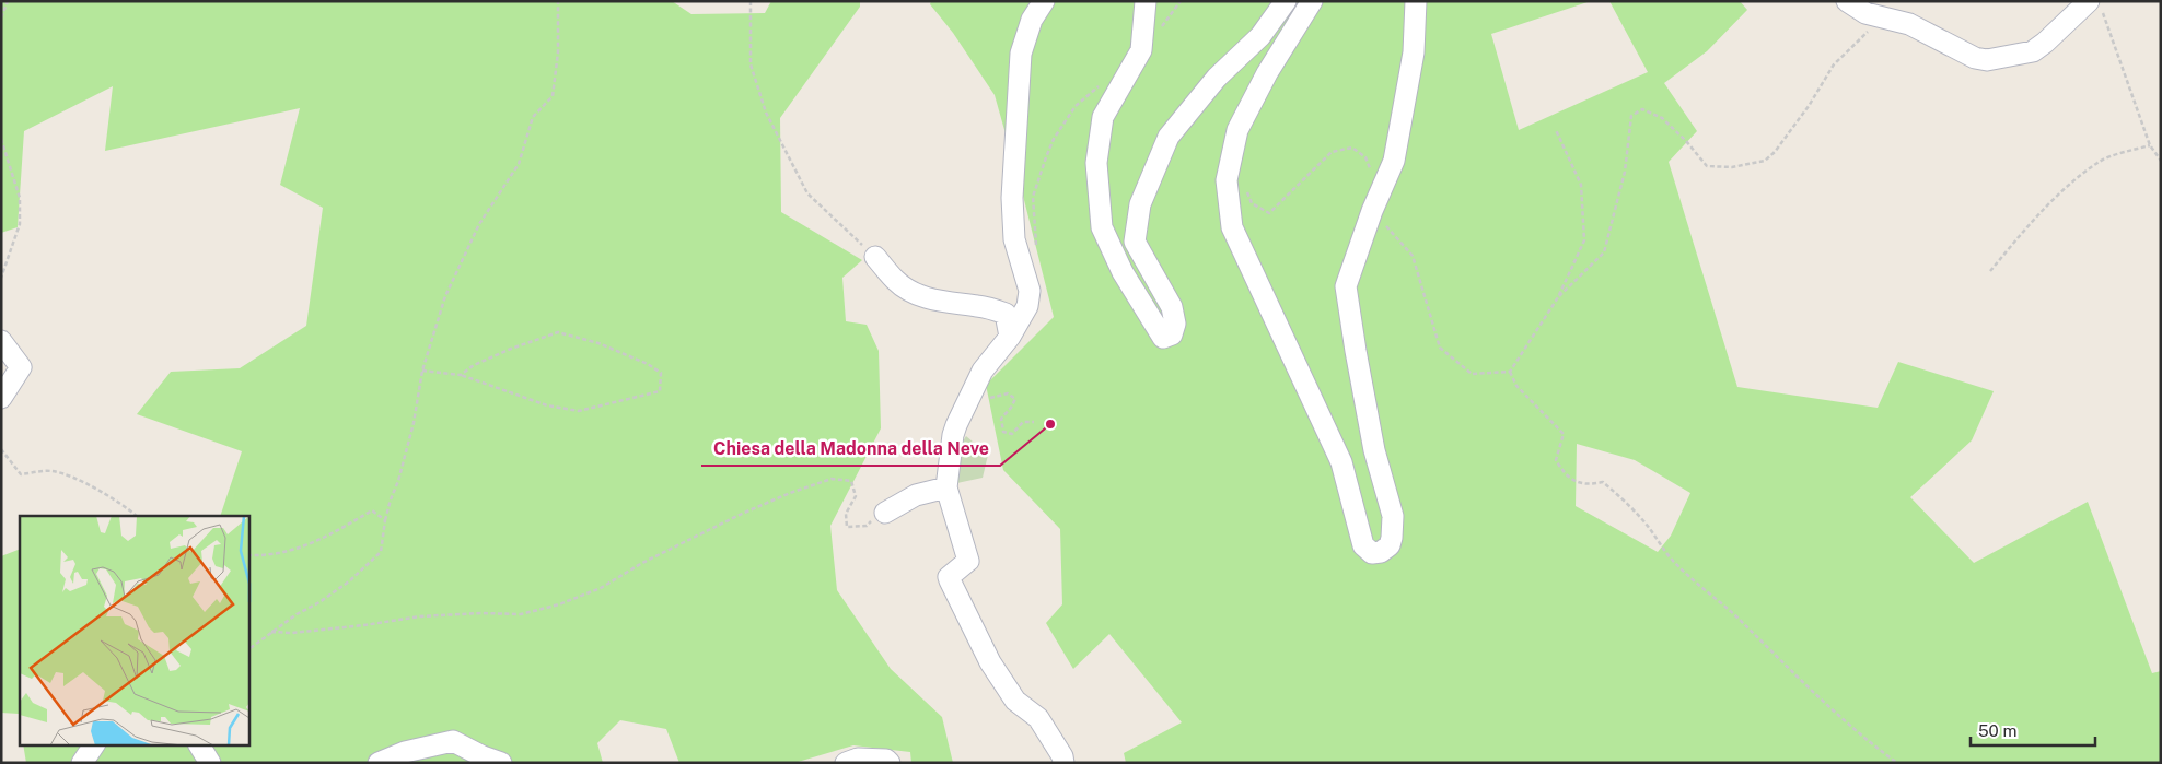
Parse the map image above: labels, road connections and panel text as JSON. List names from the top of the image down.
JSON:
{
  "places": ["Chiesa della Madonna della Neve"],
  "scale_bar": "50 m"
}
